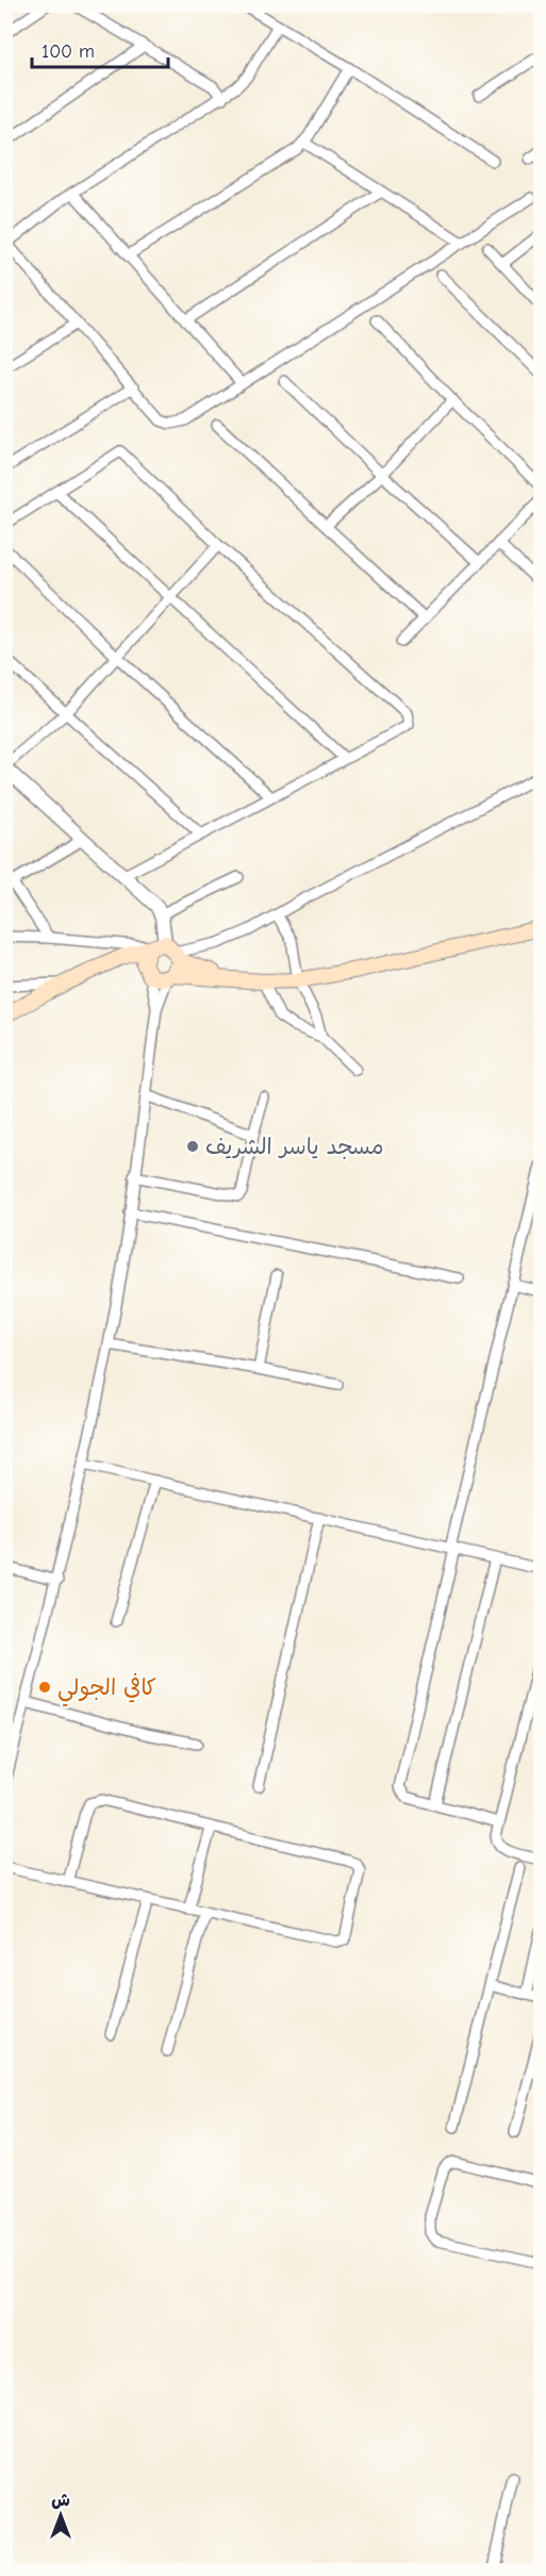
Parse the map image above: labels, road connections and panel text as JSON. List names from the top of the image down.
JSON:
{
  "places": ["مسجد ياسر الشريف", "كافي الجولي"],
  "scale_bar": "100 m",
  "north": "top"
}
